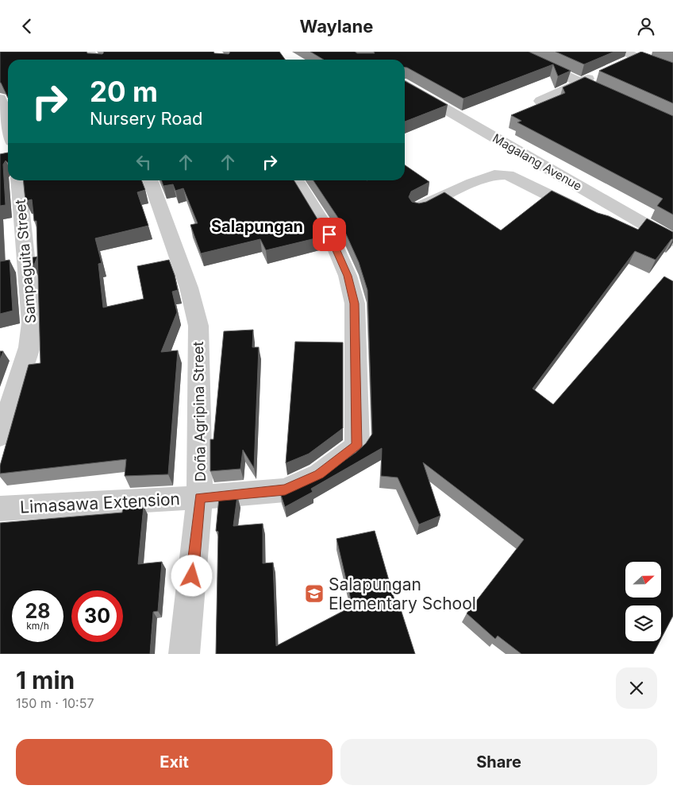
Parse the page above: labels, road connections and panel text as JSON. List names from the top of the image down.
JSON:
{
  "streets": {
    "street": [
      "Magalang Avenue",
      "Sampaguita Street",
      "Doña Agripina Street",
      "Limasawa Extension"
    ]
  },
  "crossings": [
    ["Doña Agripina Street", "Limasawa Extension"]
  ],
  "districts": ["Salapungan"],
  "places": {
    "school or university": ["Salapungan Elementary School"]
  },
  "north": "right",
  "page": {
    "header": "Waylane",
    "turn": ["20 m", "Nursery Road"],
    "speed": "28 km/h",
    "limit": "30",
    "heading": ["1 min", "150 m · 10:57"],
    "buttons": ["Exit", "Share"]
  }
}
